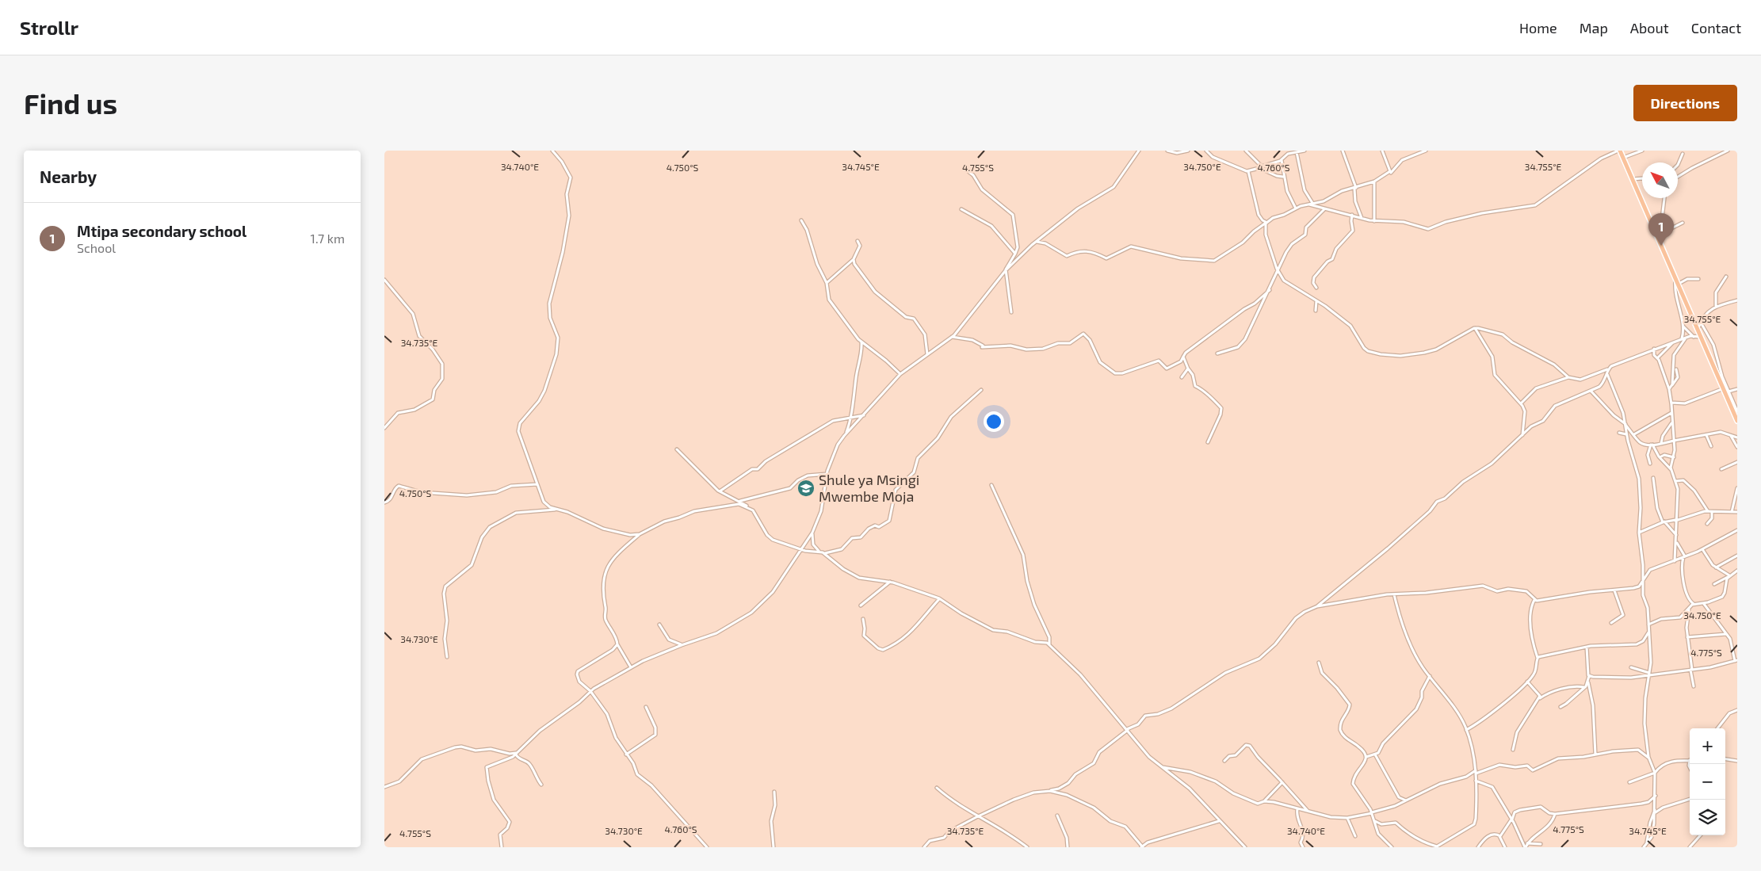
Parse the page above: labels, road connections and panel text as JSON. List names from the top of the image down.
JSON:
{
  "places": {
    "school or university": ["Shule ya Msingi Mwembe Moja"]
  },
  "north": "top left",
  "page": {
    "header": "Strollr",
    "nav": [
      "Home",
      "Map",
      "About",
      "Contact"
    ],
    "buttons": "Directions",
    "title": "Find us",
    "heading": "Nearby",
    "list": [
      {
        "mark": "1",
        "name": "Mtipa secondary school",
        "note": "School",
        "value": "1.7 km"
      }
    ],
    "pins": "1",
    "map_buttons": ["+", "−"]
  },
  "coordinates": [
    "34.740°E",
    "34.750°E",
    "34.755°E",
    "34.745°E",
    "4.750°S",
    "4.755°S",
    "4.760°S",
    "34.735°E",
    "34.730°E",
    "4.775°S"
  ]
}
